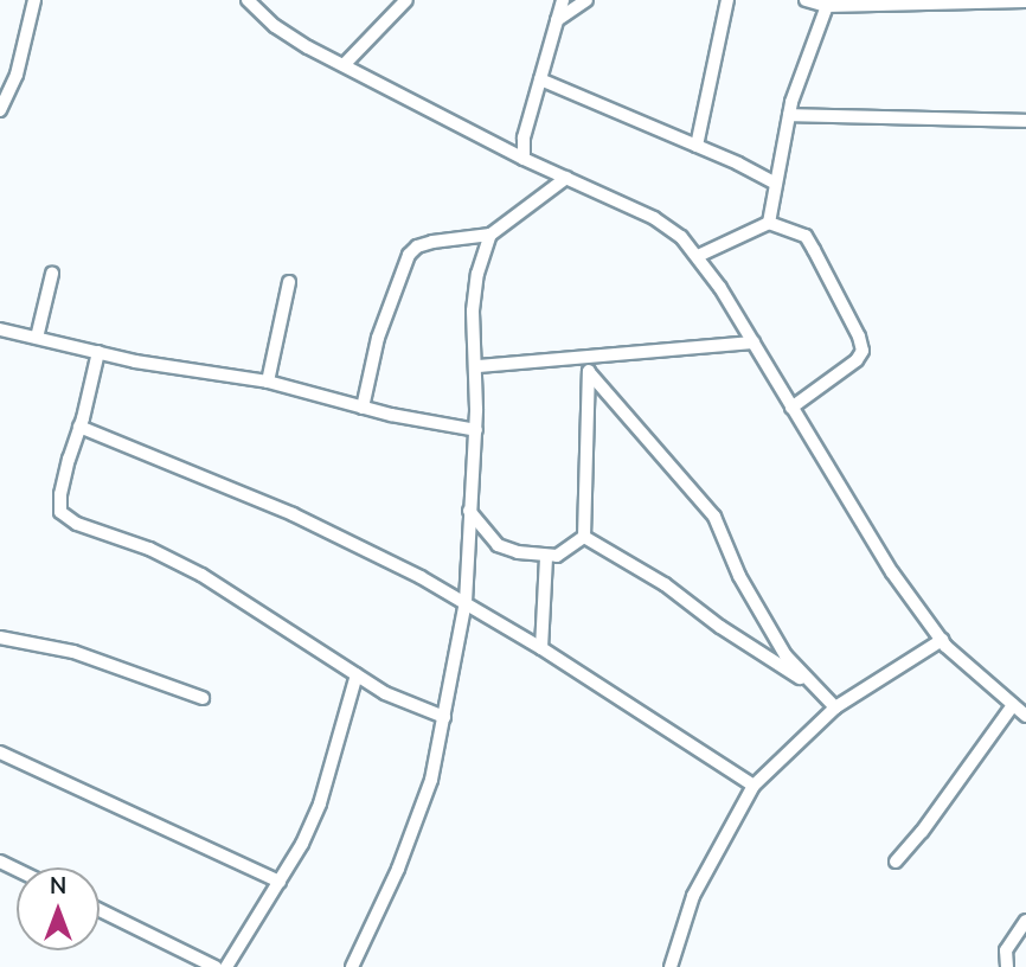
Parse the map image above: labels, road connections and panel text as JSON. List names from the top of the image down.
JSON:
{
  "north": "top"
}
